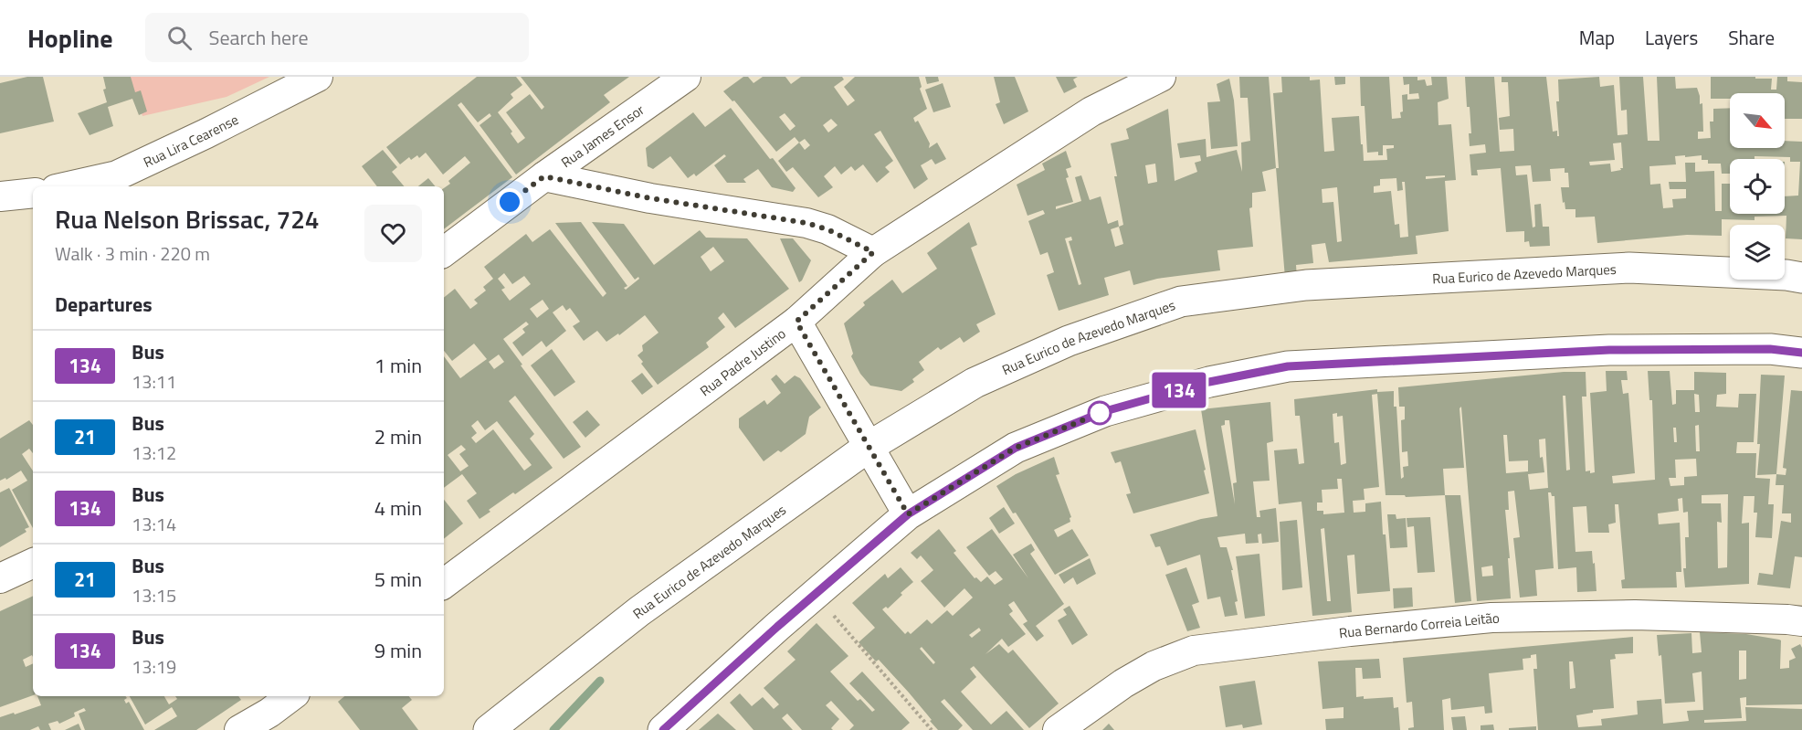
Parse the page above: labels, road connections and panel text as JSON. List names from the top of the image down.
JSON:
{
  "streets": {
    "street": [
      "Rua James Ensor",
      "Rua Lira Cearense",
      "Rua Eurico de Azevedo Marques",
      "Rua Padre Justino",
      "Rua Bernardo Correia Leitão"
    ]
  },
  "lines": ["bus line 134"],
  "north": "bottom right",
  "page": {
    "header": "Hopline",
    "search": "Search here",
    "nav": ["Map", "Layers", "Share"],
    "on_map": "134",
    "heading": [
      ["Rua Nelson Brissac, 724", "Walk · 3 min · 220 m"],
      "Departures"
    ],
    "list": [
      {
        "mark": "134",
        "name": "Bus",
        "note": "13:11",
        "value": "1 min"
      },
      {
        "mark": "21",
        "name": "Bus",
        "note": "13:12",
        "value": "2 min"
      },
      {
        "mark": "134",
        "name": "Bus",
        "note": "13:14",
        "value": "4 min"
      },
      {
        "mark": "21",
        "name": "Bus",
        "note": "13:15",
        "value": "5 min"
      },
      {
        "mark": "134",
        "name": "Bus",
        "note": "13:19",
        "value": "9 min"
      }
    ]
  }
}
